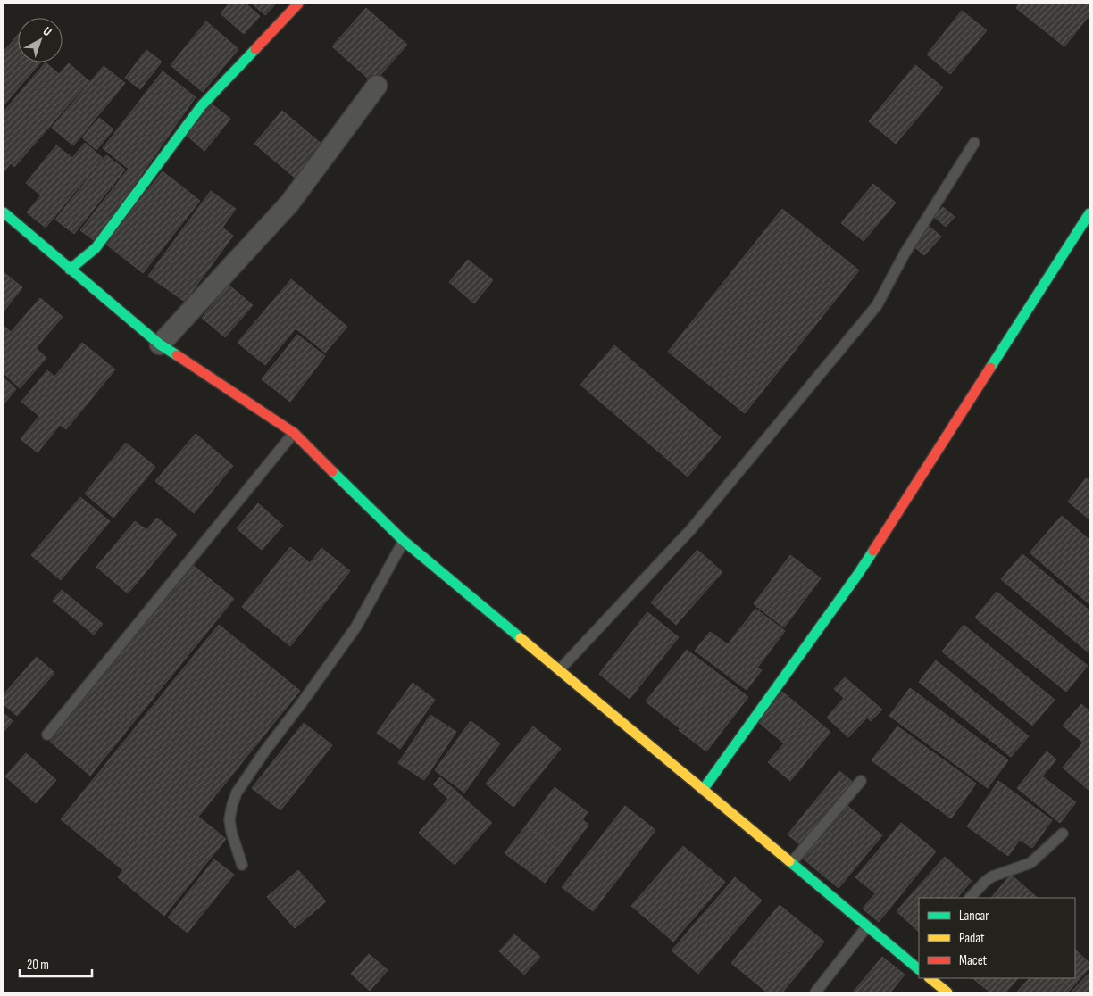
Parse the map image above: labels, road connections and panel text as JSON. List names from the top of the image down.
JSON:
{
  "legend": ["Lancar", "Padat", "Macet"],
  "scale_bar": "20 m",
  "north": "top right"
}
